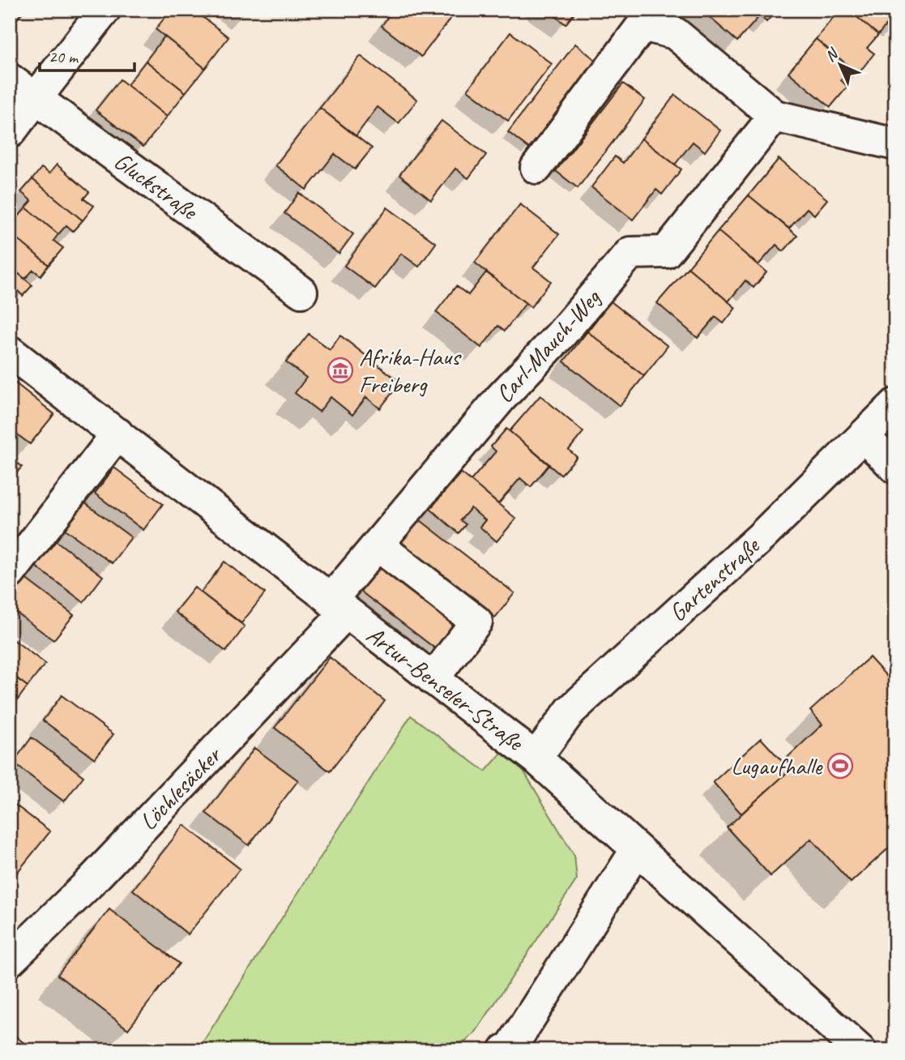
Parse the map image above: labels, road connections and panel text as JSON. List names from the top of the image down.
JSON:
{
  "streets": {
    "street": [
      "Gluckstraße",
      "Carl-Mauch-Weg",
      "Gartenstraße",
      "Artur-Benseler-Straße",
      "Löchlesäcker"
    ]
  },
  "crossings": [
    ["Carl-Mauch-Weg", "Artur-Benseler-Straße"],
    ["Carl-Mauch-Weg", "Löchlesäcker"],
    ["Gartenstraße", "Artur-Benseler-Straße"],
    ["Artur-Benseler-Straße", "Löchlesäcker"]
  ],
  "places": {
    "museum": ["Afrika-Haus Freiberg"],
    "sports": ["Lugaufhalle"]
  },
  "scale_bar": "20 m",
  "north": "top left"
}
